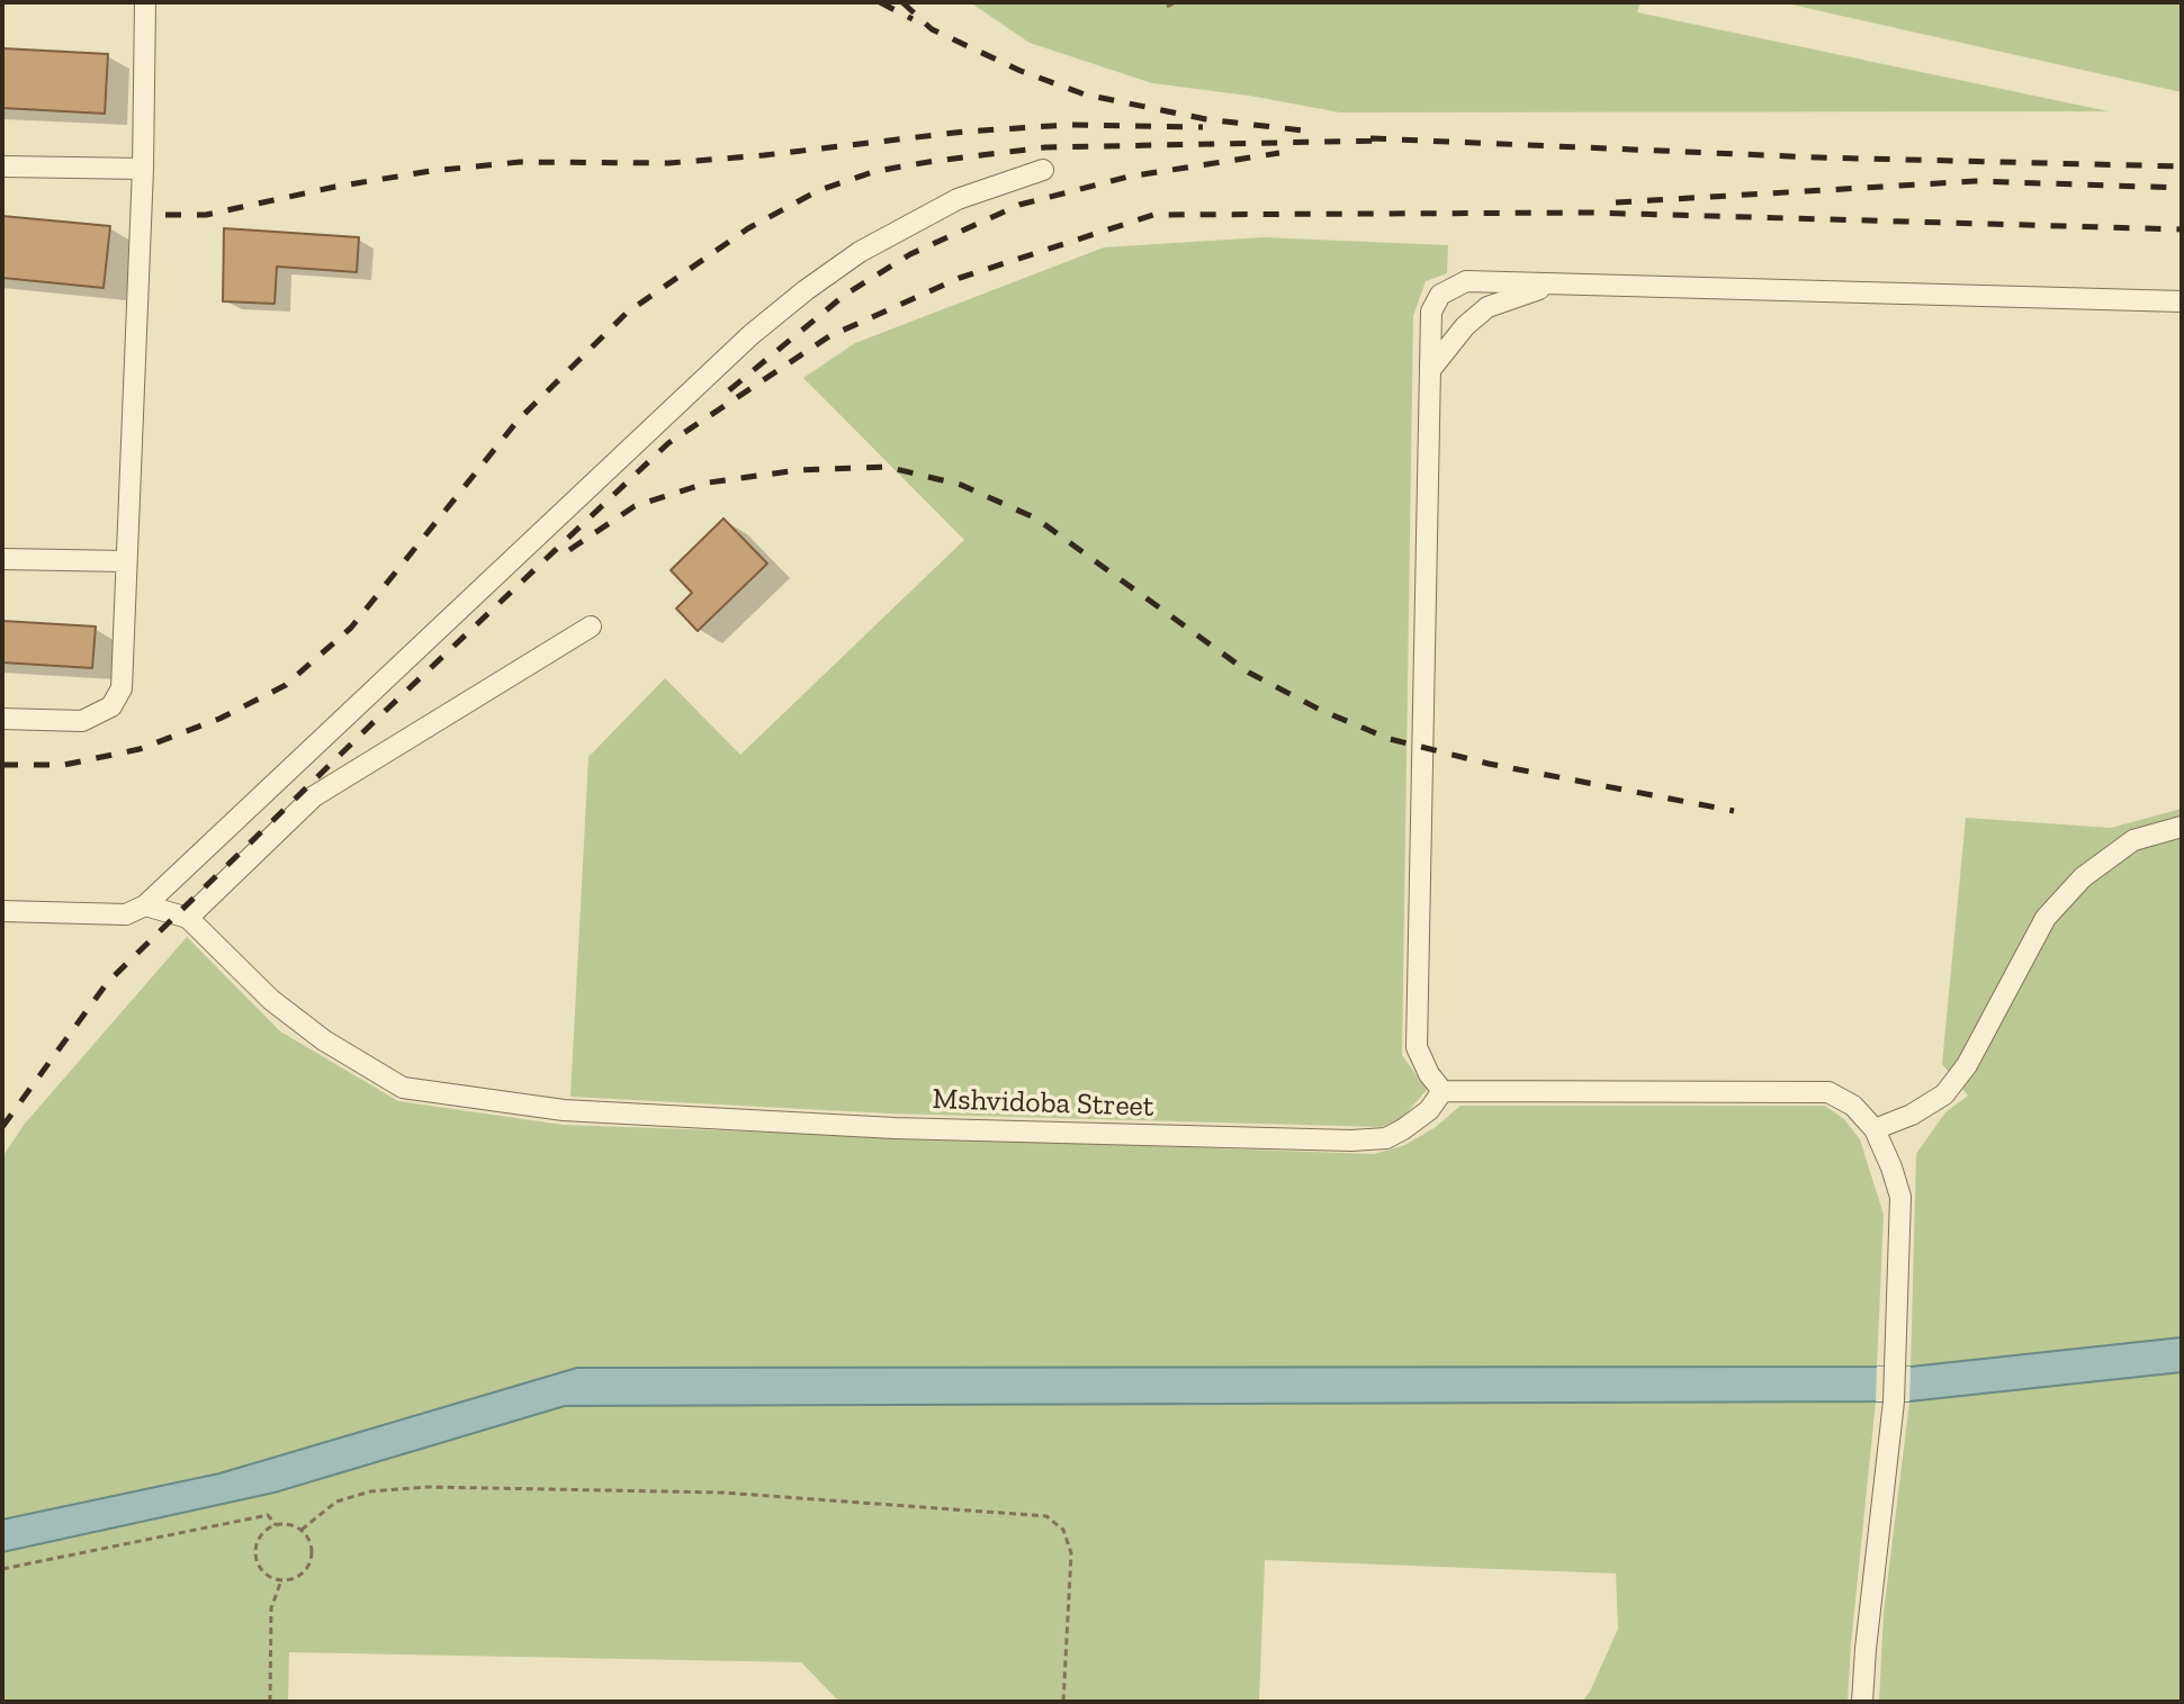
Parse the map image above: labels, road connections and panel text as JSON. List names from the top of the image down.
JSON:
{
  "streets": {
    "street": ["Mshvidoba Street"]
  }
}
